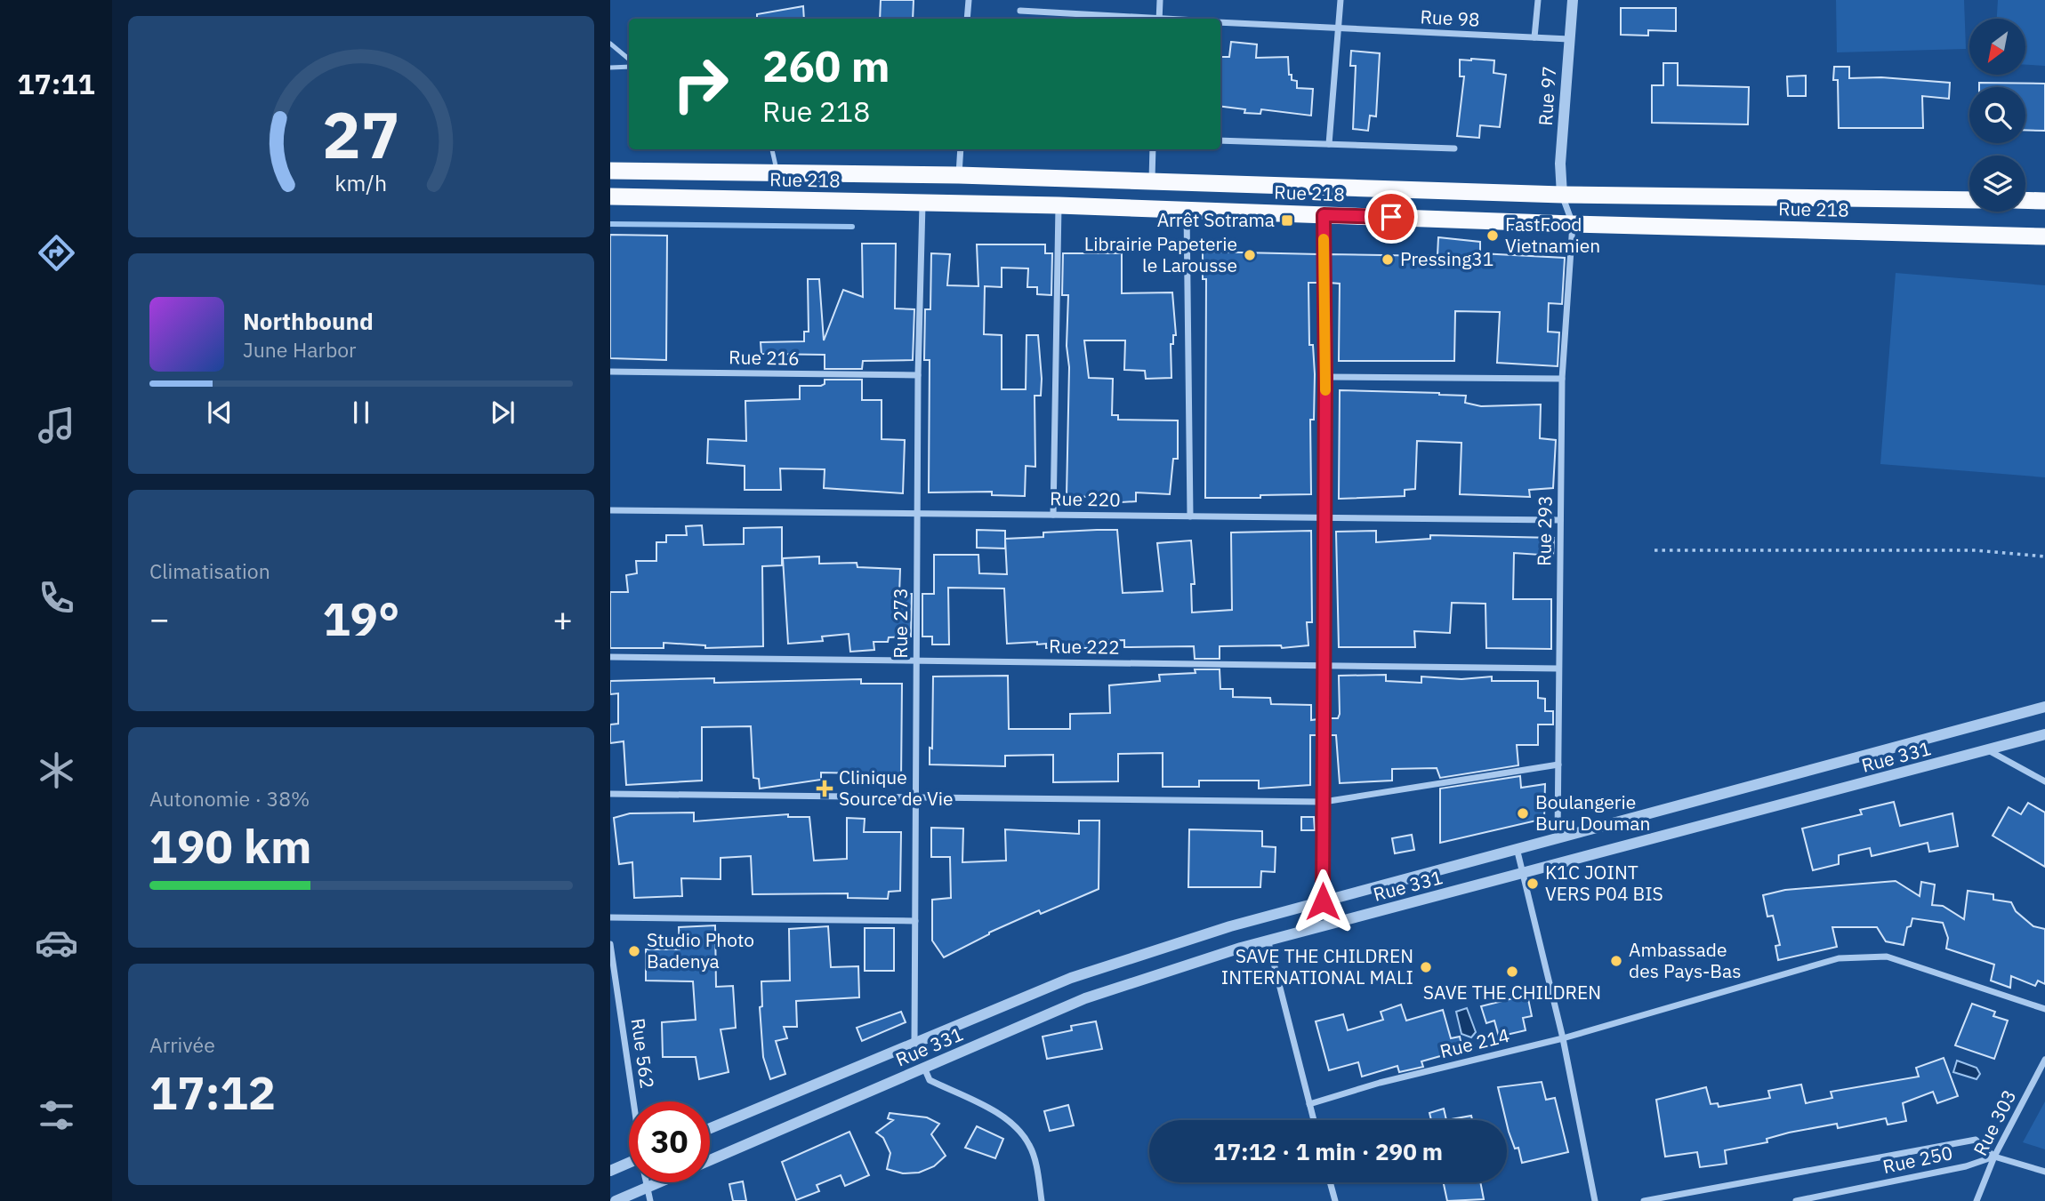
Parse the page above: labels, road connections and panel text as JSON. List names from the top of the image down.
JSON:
{
  "streets": {
    "highway": ["Rue 218"],
    "street": [
      "Rue 98",
      "Rue 97",
      "Rue 216",
      "Rue 220",
      "Rue 293",
      "Rue 273",
      "Rue 222",
      "Rue 331",
      "Rue 214",
      "Rue 562",
      "Rue 303",
      "Rue 250"
    ]
  },
  "crossings": [
    ["Rue 98", "Rue 97"],
    ["Rue 97", "Rue 218"],
    ["Rue 218", "Rue 293"],
    ["Rue 218", "Rue 273"],
    ["Rue 216", "Rue 273"],
    ["Rue 220", "Rue 293"],
    ["Rue 220", "Rue 273"],
    ["Rue 293", "Rue 222"],
    ["Rue 293", "Rue 331"],
    ["Rue 273", "Rue 222"],
    ["Rue 273", "Rue 331"],
    ["Rue 331", "Rue 562"],
    ["Rue 303", "Rue 250"]
  ],
  "places": {
    "transit": ["Arrêt Sotrama"],
    "other": [
      "FastFood Vietnamien",
      "Librairie Papeterie le Larousse",
      "Pressing31",
      "Boulangerie Buru Douman",
      "K1C JOINT VERS P04 BIS",
      "Studio Photo Badenya",
      "Ambassade des Pays-Bas",
      "SAVE THE CHILDREN INTERNATIONAL MALI",
      "SAVE THE CHILDREN"
    ],
    "health": ["Clinique Source de Vie"]
  },
  "north": "bottom left",
  "page": {
    "tabs": "17:11",
    "turn": ["260 m", "Rue 218"],
    "song": ["Northbound", "June Harbor"],
    "tile": [
      "Climatisation",
      ["Autonomie · 38%", "190 km"],
      ["Arrivée", "17:12"]
    ],
    "heat": ["−", "19°", "+"],
    "limit": "30",
    "trip": "17:12 · 1 min · 290 m",
    "gauge": ["27", "km/h"]
  }
}
